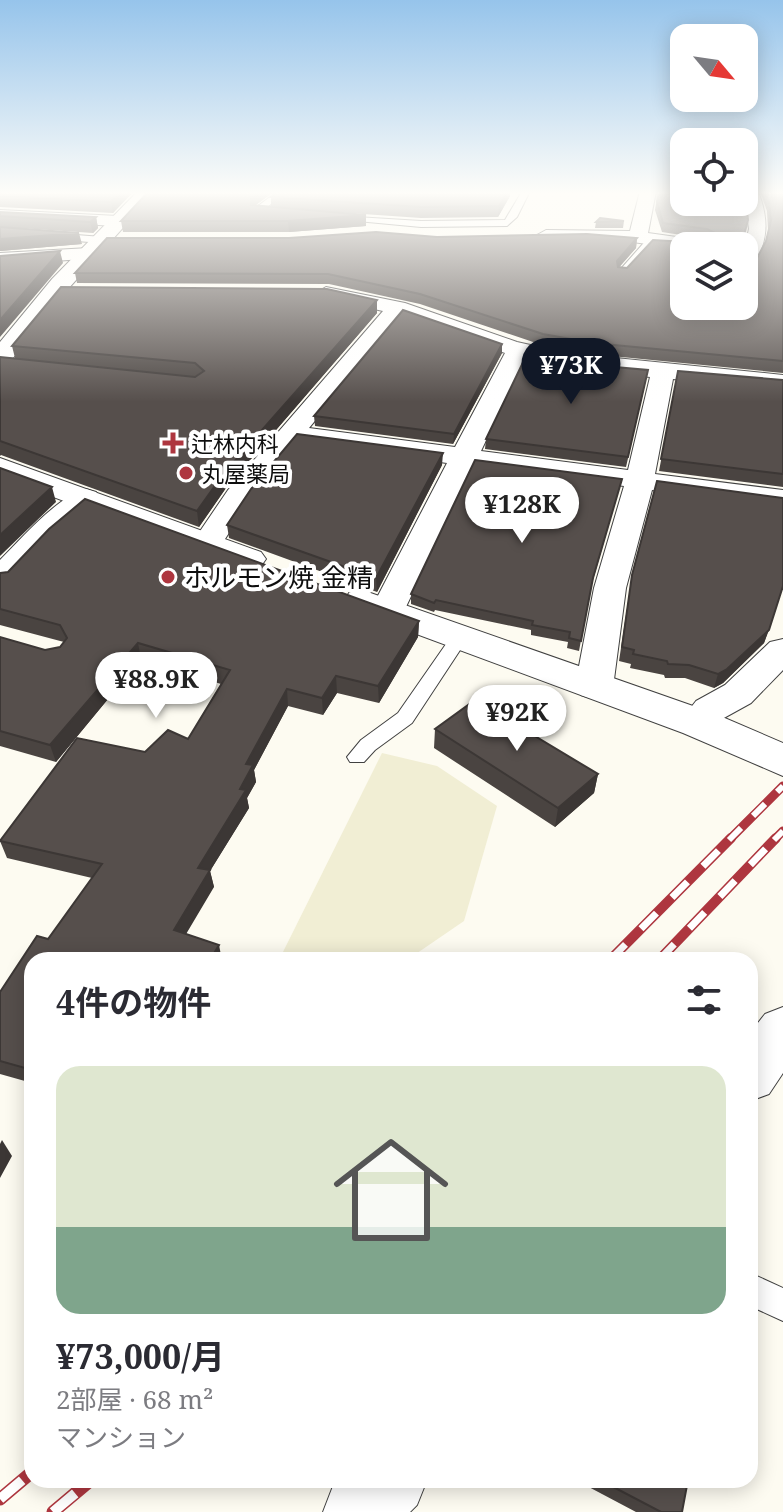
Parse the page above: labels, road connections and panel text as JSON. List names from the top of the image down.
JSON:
{
  "places": {
    "health": ["辻林内科"],
    "other": ["丸屋薬局", "ホルモン焼 金精"]
  },
  "north": "bottom right",
  "page": {
    "price": [
      "¥73K",
      "¥128K",
      "¥88.9K",
      "¥92K"
    ],
    "heading": "4件の物件",
    "list": [
      {
        "name": "¥73,000/月",
        "note": "2部屋 · 68 m² · マンション"
      }
    ]
  }
}
